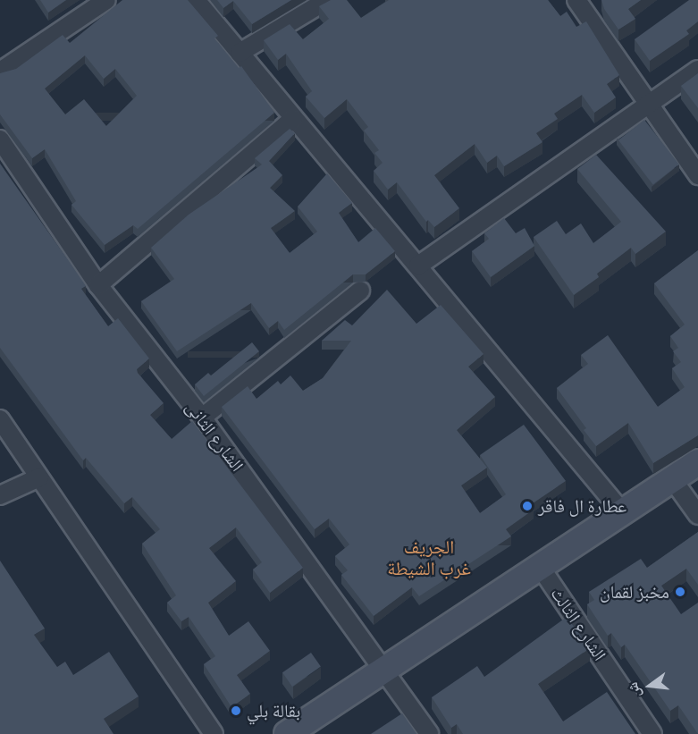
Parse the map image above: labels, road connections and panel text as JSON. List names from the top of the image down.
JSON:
{
  "streets": {
    "street": ["الشارع الثانى", "الشارع الثالث"]
  },
  "districts": ["الجريف غرب الشيطة"],
  "places": ["عطارة ال فاقر", "مخبز لقمان", "بقالة بلي"],
  "north": "left"
}
